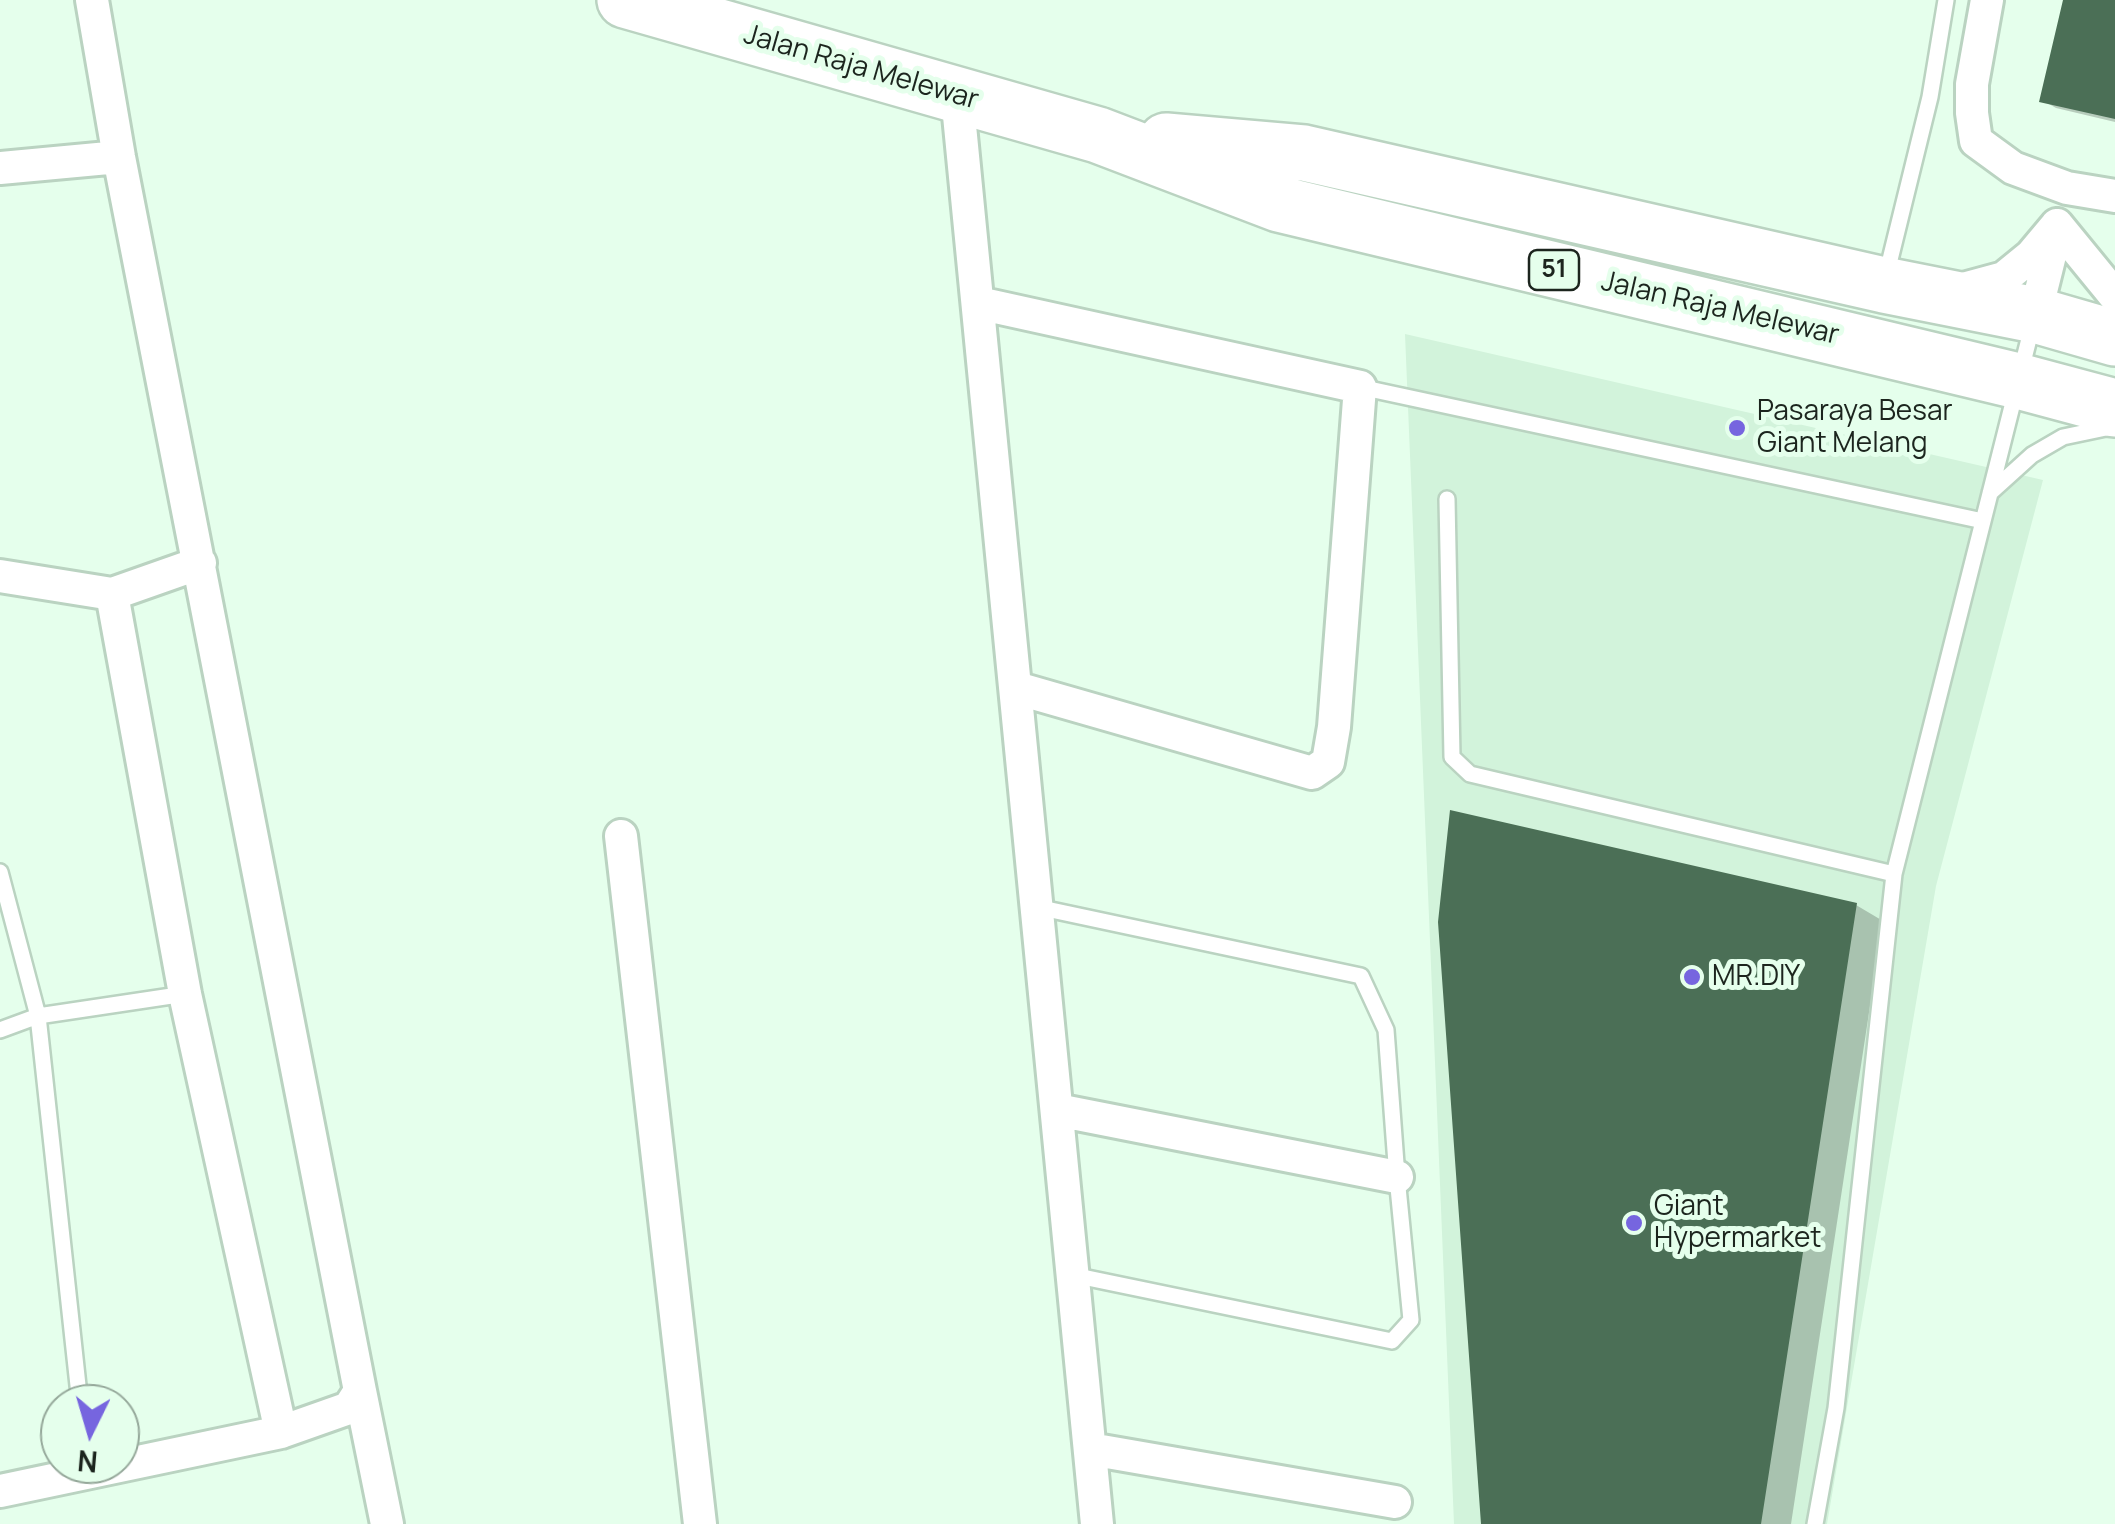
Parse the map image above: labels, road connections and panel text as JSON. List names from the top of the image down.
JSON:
{
  "streets": {
    "highway": ["Jalan Raja Melewar", "51"]
  },
  "places": ["Pasaraya Besar Giant Melang", "MR.DIY", "Giant Hypermarket"],
  "north": "bottom"
}
